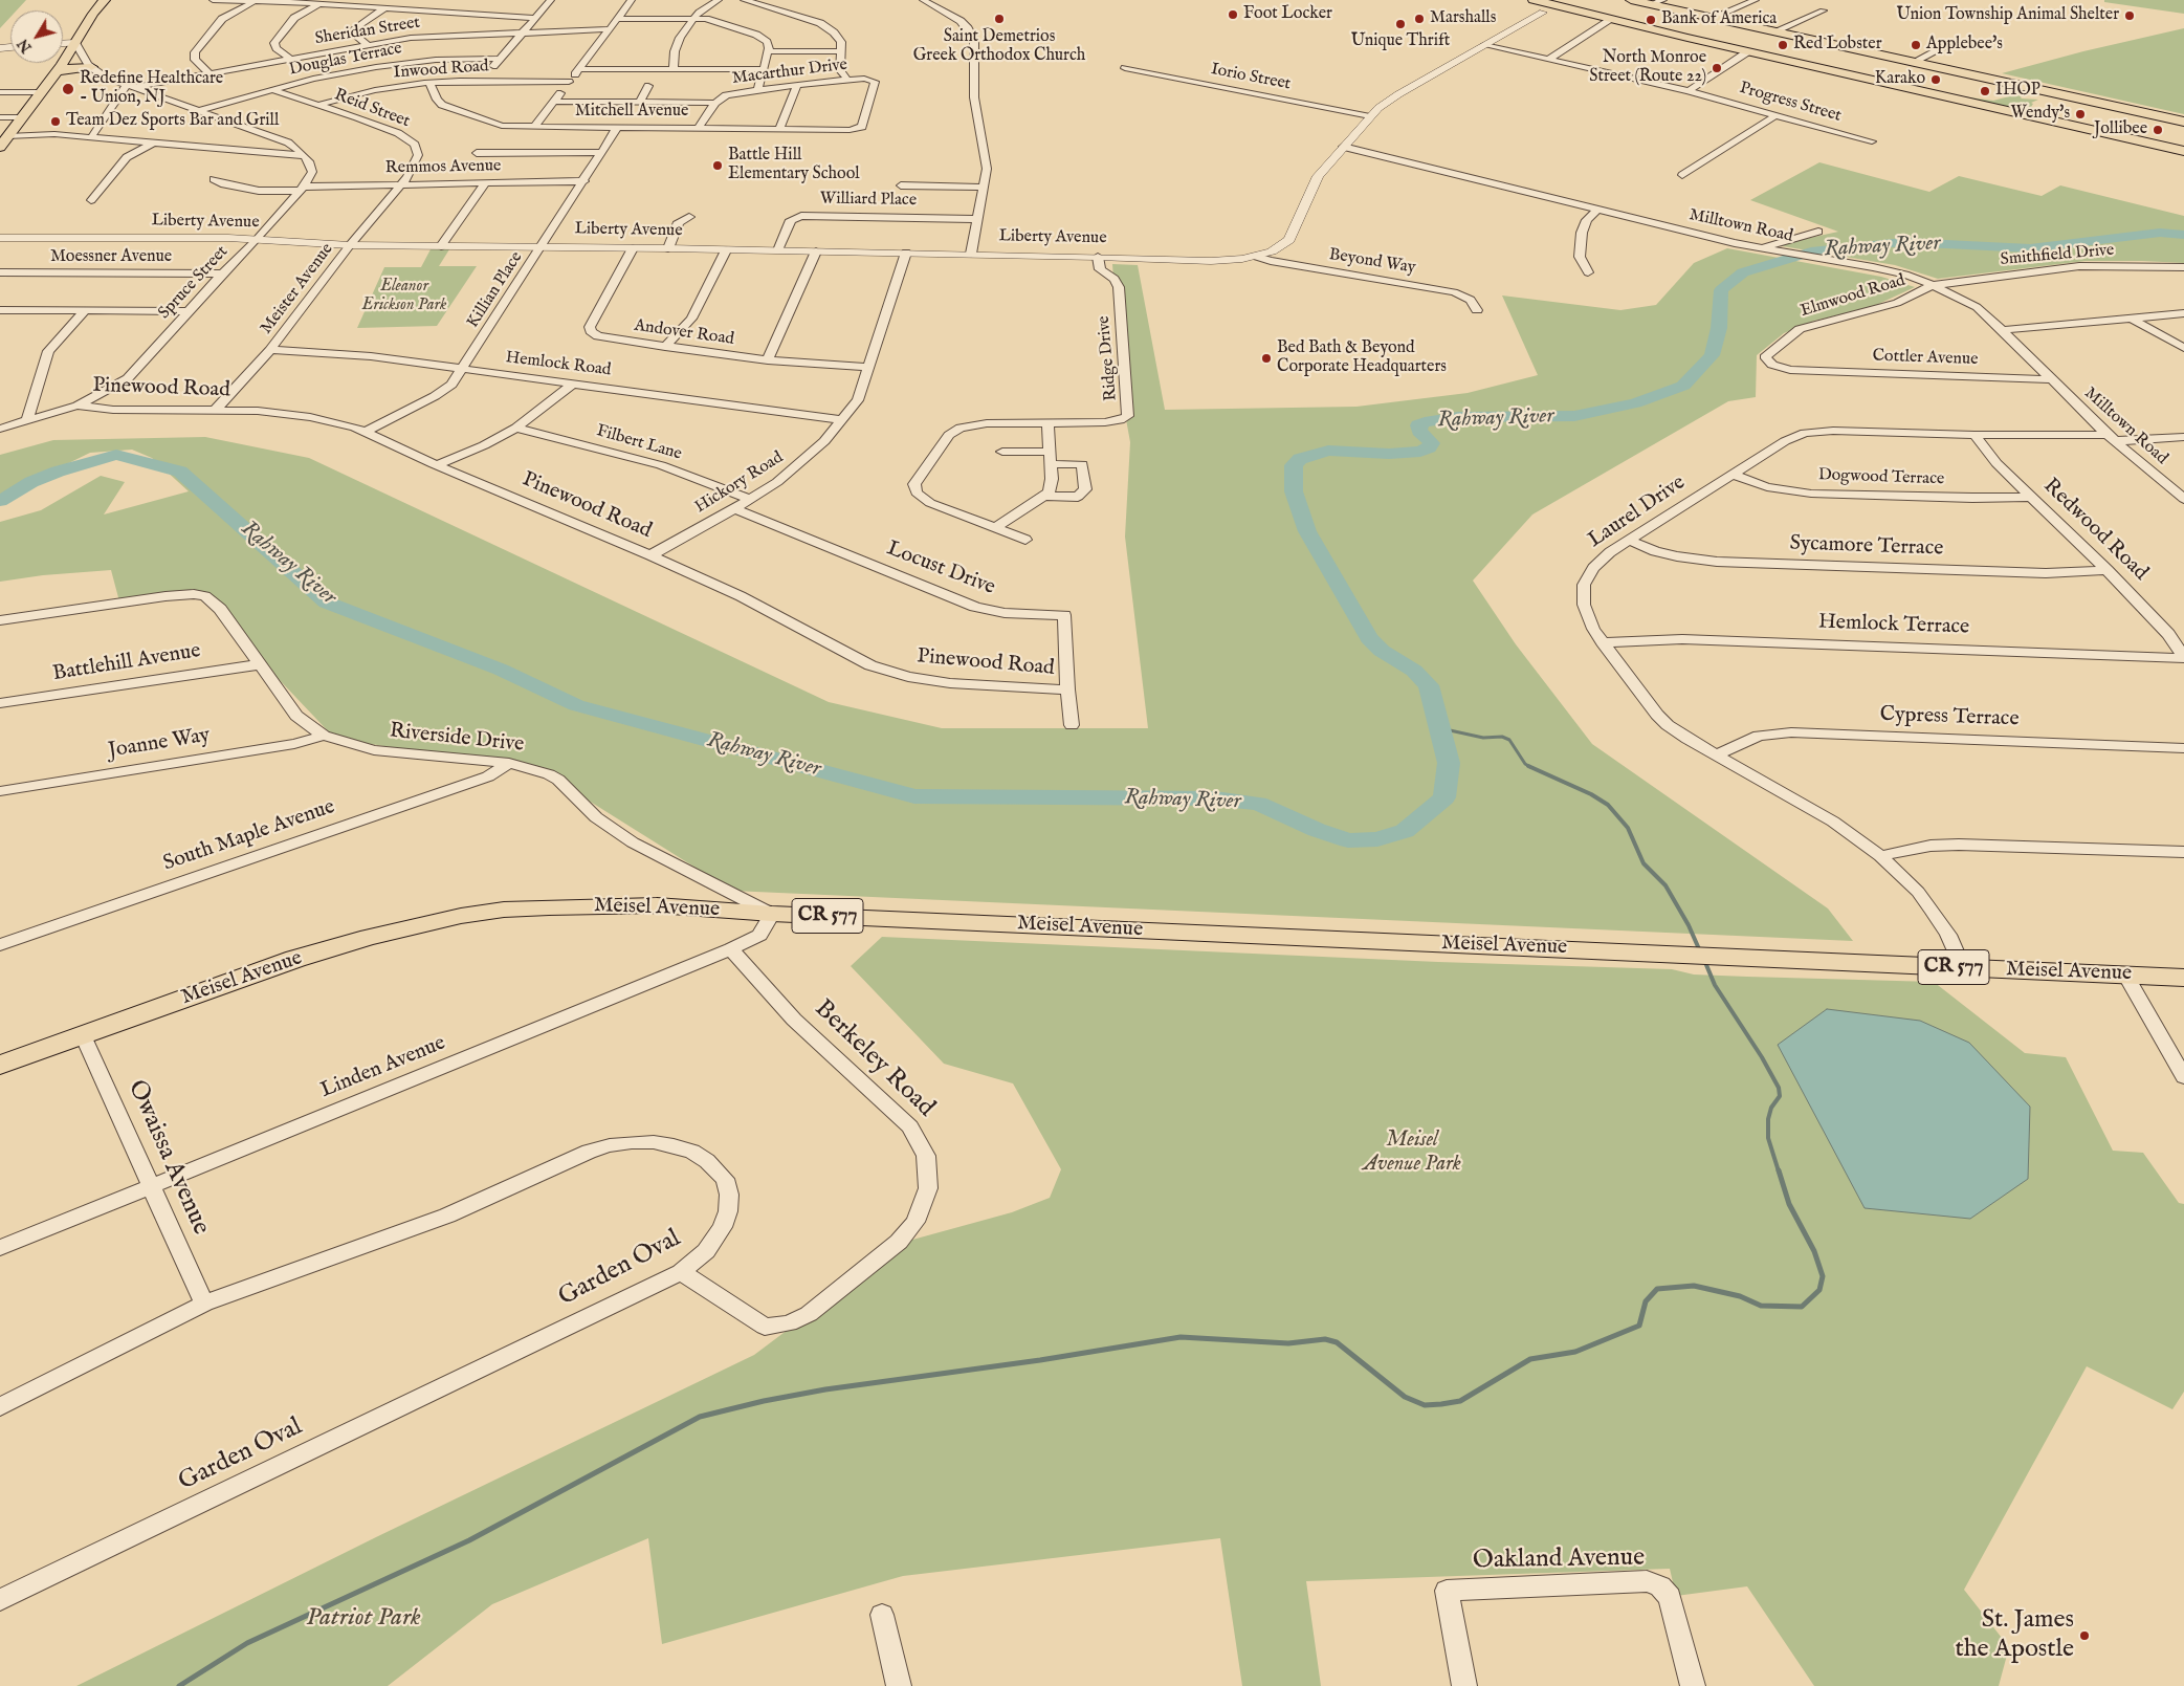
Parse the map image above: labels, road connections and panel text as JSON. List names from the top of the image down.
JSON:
{
  "streets": {
    "main road": ["Meisel Avenue", "CR 577"],
    "street": [
      "Sheridan Street",
      "Douglas Terrace",
      "Inwood Road",
      "Macarthur Drive",
      "Iorio Street",
      "Progress Street",
      "Reid Street",
      "Mitchell Avenue",
      "Remmos Avenue",
      "Williard Place",
      "Liberty Avenue",
      "Milltown Road",
      "Smithfield Drive",
      "Moessner Avenue",
      "Beyond Way",
      "Spruce Street",
      "Meister Avenue",
      "Killian Place",
      "Elmwood Road",
      "Andover Road",
      "Ridge Drive",
      "Cottler Avenue",
      "Hemlock Road",
      "Pinewood Road",
      "Filbert Lane",
      "Dogwood Terrace",
      "Hickory Road",
      "Laurel Drive",
      "Redwood Road",
      "Sycamore Terrace",
      "Locust Drive",
      "Hemlock Terrace",
      "Battlehill Avenue",
      "Cypress Terrace",
      "Riverside Drive",
      "Joanne Way",
      "South Maple Avenue",
      "Berkeley Road",
      "Linden Avenue",
      "Owaissa Avenue",
      "Garden Oval",
      "Oakland Avenue"
    ]
  },
  "crossings": [
    ["Douglas Terrace", "Reid Street"],
    ["Inwood Road", "Reid Street"],
    ["Inwood Road", "Mitchell Avenue"],
    ["Macarthur Drive", "Mitchell Avenue"],
    ["Iorio Street", "Liberty Avenue"],
    ["Progress Street", "Liberty Avenue"],
    ["Reid Street", "Remmos Avenue"],
    ["Reid Street", "Meister Avenue"],
    ["Mitchell Avenue", "Killian Place"],
    ["Remmos Avenue", "Spruce Street"],
    ["Remmos Avenue", "Meister Avenue"],
    ["Remmos Avenue", "Killian Place"],
    ["Williard Place", "Liberty Avenue"],
    ["Liberty Avenue", "Milltown Road"],
    ["Liberty Avenue", "Beyond Way"],
    ["Liberty Avenue", "Spruce Street"],
    ["Liberty Avenue", "Meister Avenue"],
    ["Liberty Avenue", "Killian Place"],
    ["Liberty Avenue", "Andover Road"],
    ["Liberty Avenue", "Ridge Drive"],
    ["Liberty Avenue", "Hickory Road"],
    ["Milltown Road", "Smithfield Drive"],
    ["Milltown Road", "Elmwood Road"],
    ["Milltown Road", "Cottler Avenue"],
    ["Milltown Road", "Laurel Drive"],
    ["Smithfield Drive", "Elmwood Road"],
    ["Moessner Avenue", "Spruce Street"],
    ["Spruce Street", "Pinewood Road"],
    ["Meister Avenue", "Hemlock Road"],
    ["Meister Avenue", "Pinewood Road"],
    ["Killian Place", "Hemlock Road"],
    ["Killian Place", "Pinewood Road"],
    ["Elmwood Road", "Cottler Avenue"],
    ["Andover Road", "Hickory Road"],
    ["Hemlock Road", "Hickory Road"],
    ["Pinewood Road", "Hickory Road"],
    ["Pinewood Road", "Locust Drive"],
    ["Filbert Lane", "Hickory Road"],
    ["Dogwood Terrace", "Laurel Drive"],
    ["Dogwood Terrace", "Redwood Road"],
    ["Hickory Road", "Locust Drive"],
    ["Laurel Drive", "Redwood Road"],
    ["Laurel Drive", "Sycamore Terrace"],
    ["Laurel Drive", "Hemlock Terrace"],
    ["Laurel Drive", "Cypress Terrace"],
    ["Laurel Drive", "Meisel Avenue"],
    ["Redwood Road", "Sycamore Terrace"],
    ["Redwood Road", "Hemlock Terrace"],
    ["Battlehill Avenue", "Riverside Drive"],
    ["Riverside Drive", "Joanne Way"],
    ["Riverside Drive", "South Maple Avenue"],
    ["Riverside Drive", "Meisel Avenue"],
    ["Riverside Drive", "Linden Avenue"],
    ["Meisel Avenue", "Linden Avenue"],
    ["Meisel Avenue", "Owaissa Avenue"],
    ["Berkeley Road", "Linden Avenue"],
    ["Berkeley Road", "Garden Oval"],
    ["Linden Avenue", "Owaissa Avenue"],
    ["Owaissa Avenue", "Garden Oval"]
  ],
  "water": ["Rahway River"],
  "parks": ["Eleanor Erickson Park", "Meisel Avenue Park", "Patriot Park"],
  "places": [
    "Foot Locker",
    "Union Township Animal Shelter",
    "Saint Demetrios Greek Orthodox Church",
    "Marshalls",
    "Bank of America",
    "Unique Thrift",
    "Red Lobster",
    "Applebee's",
    "North Monroe Street (Route 22)",
    "Karako",
    "Redefine Healthcare - Union, NJ",
    "IHOP",
    "Wendy's",
    "Team Dez Sports Bar and Grill",
    "Jollibee",
    "Battle Hill Elementary School",
    "Bed Bath & Beyond Corporate Headquarters",
    "St. James the Apostle"
  ],
  "north": "bottom left"
}
